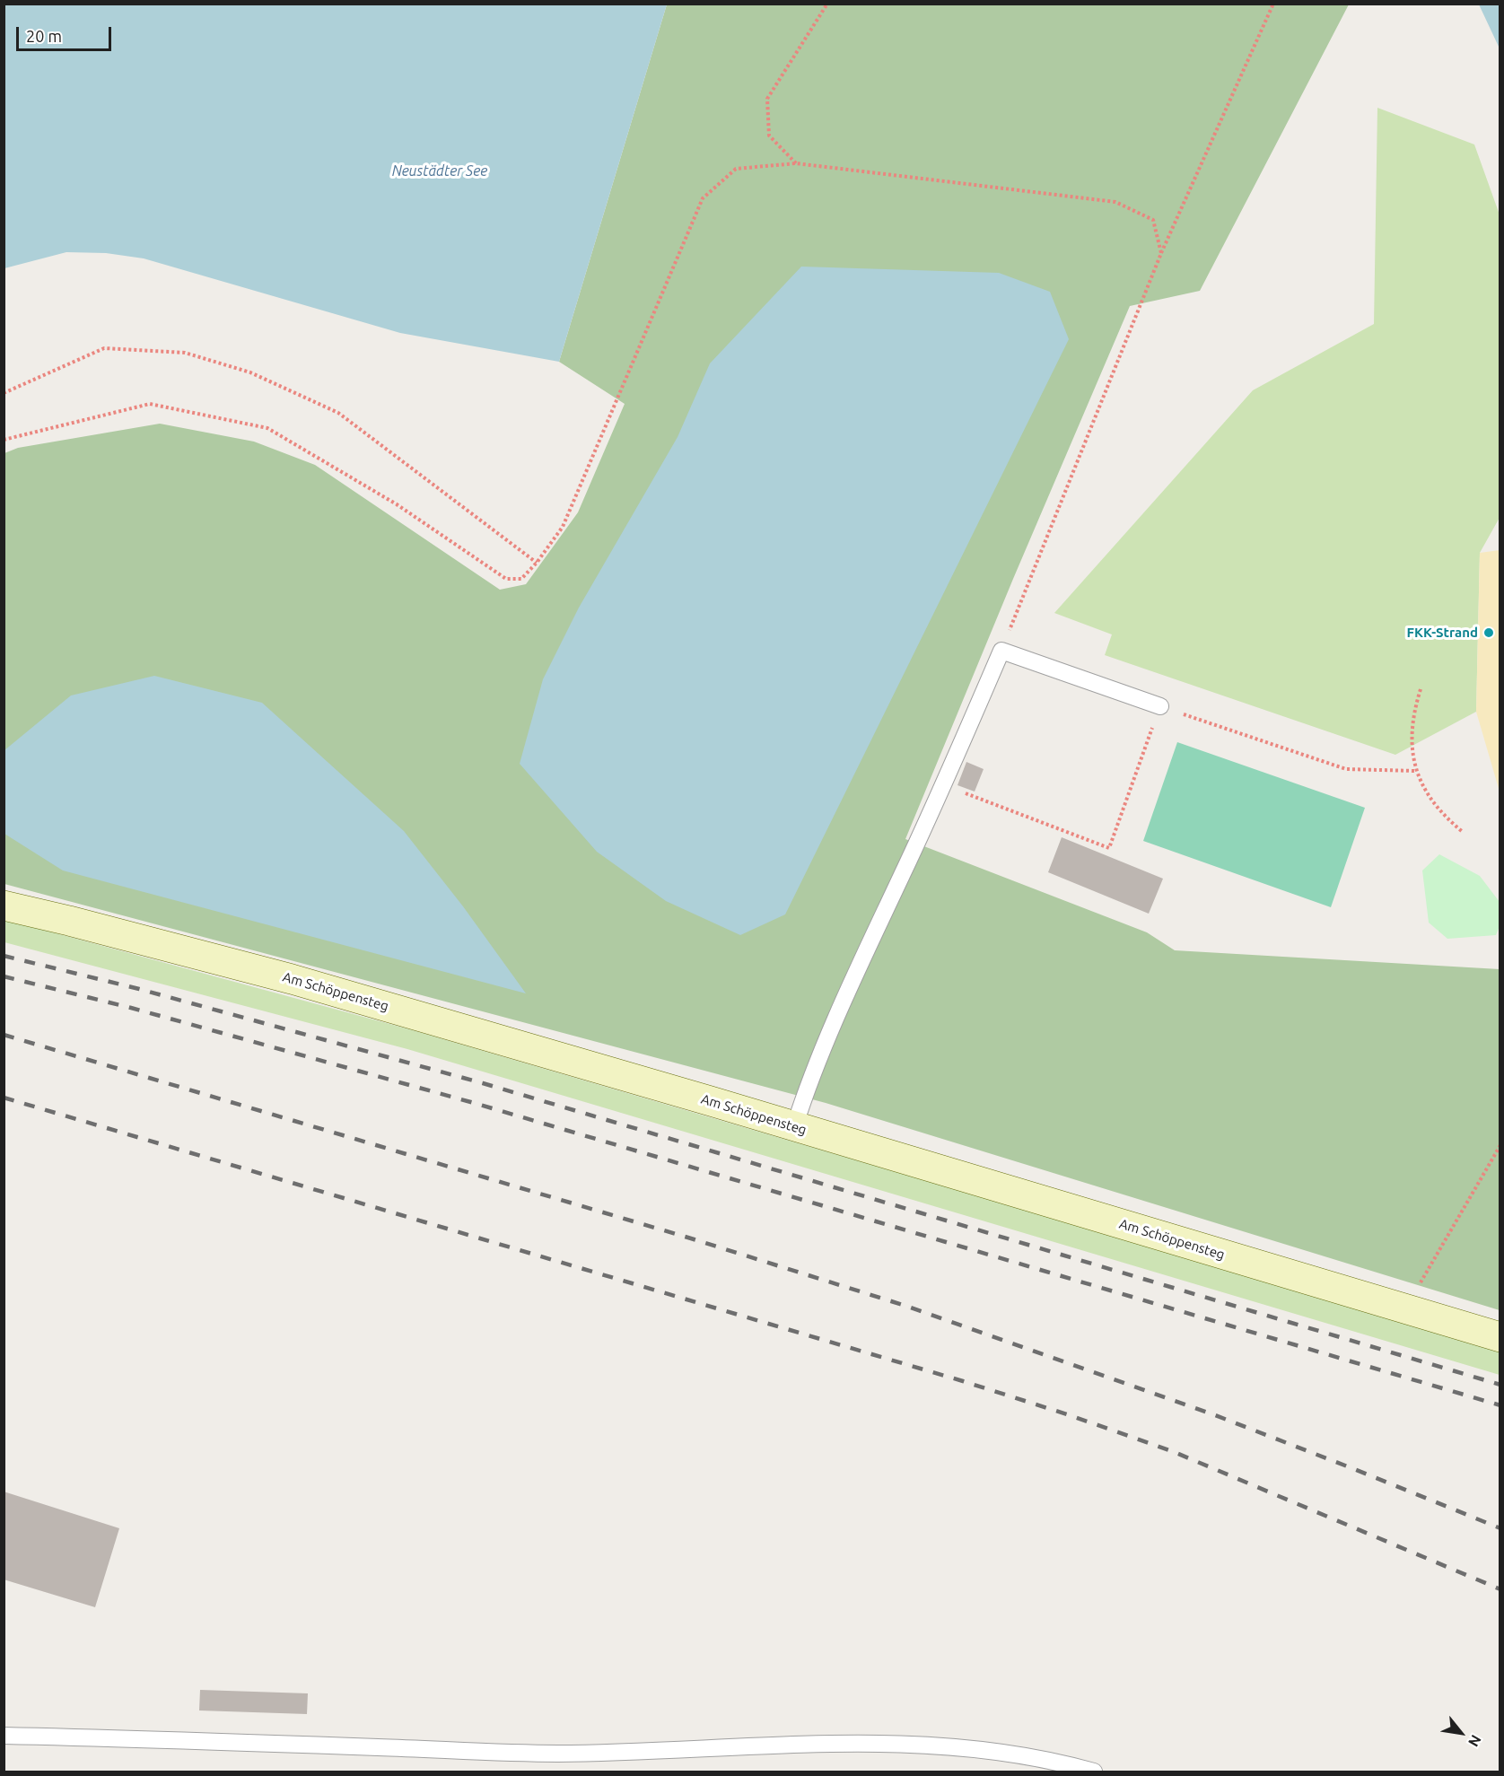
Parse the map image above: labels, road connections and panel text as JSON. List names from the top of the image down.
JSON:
{
  "streets": {
    "street": ["Am Schöppensteg"]
  },
  "water": ["Neustädter See"],
  "places": ["FKK-Strand"],
  "scale_bar": "20 m",
  "north": "bottom right"
}
